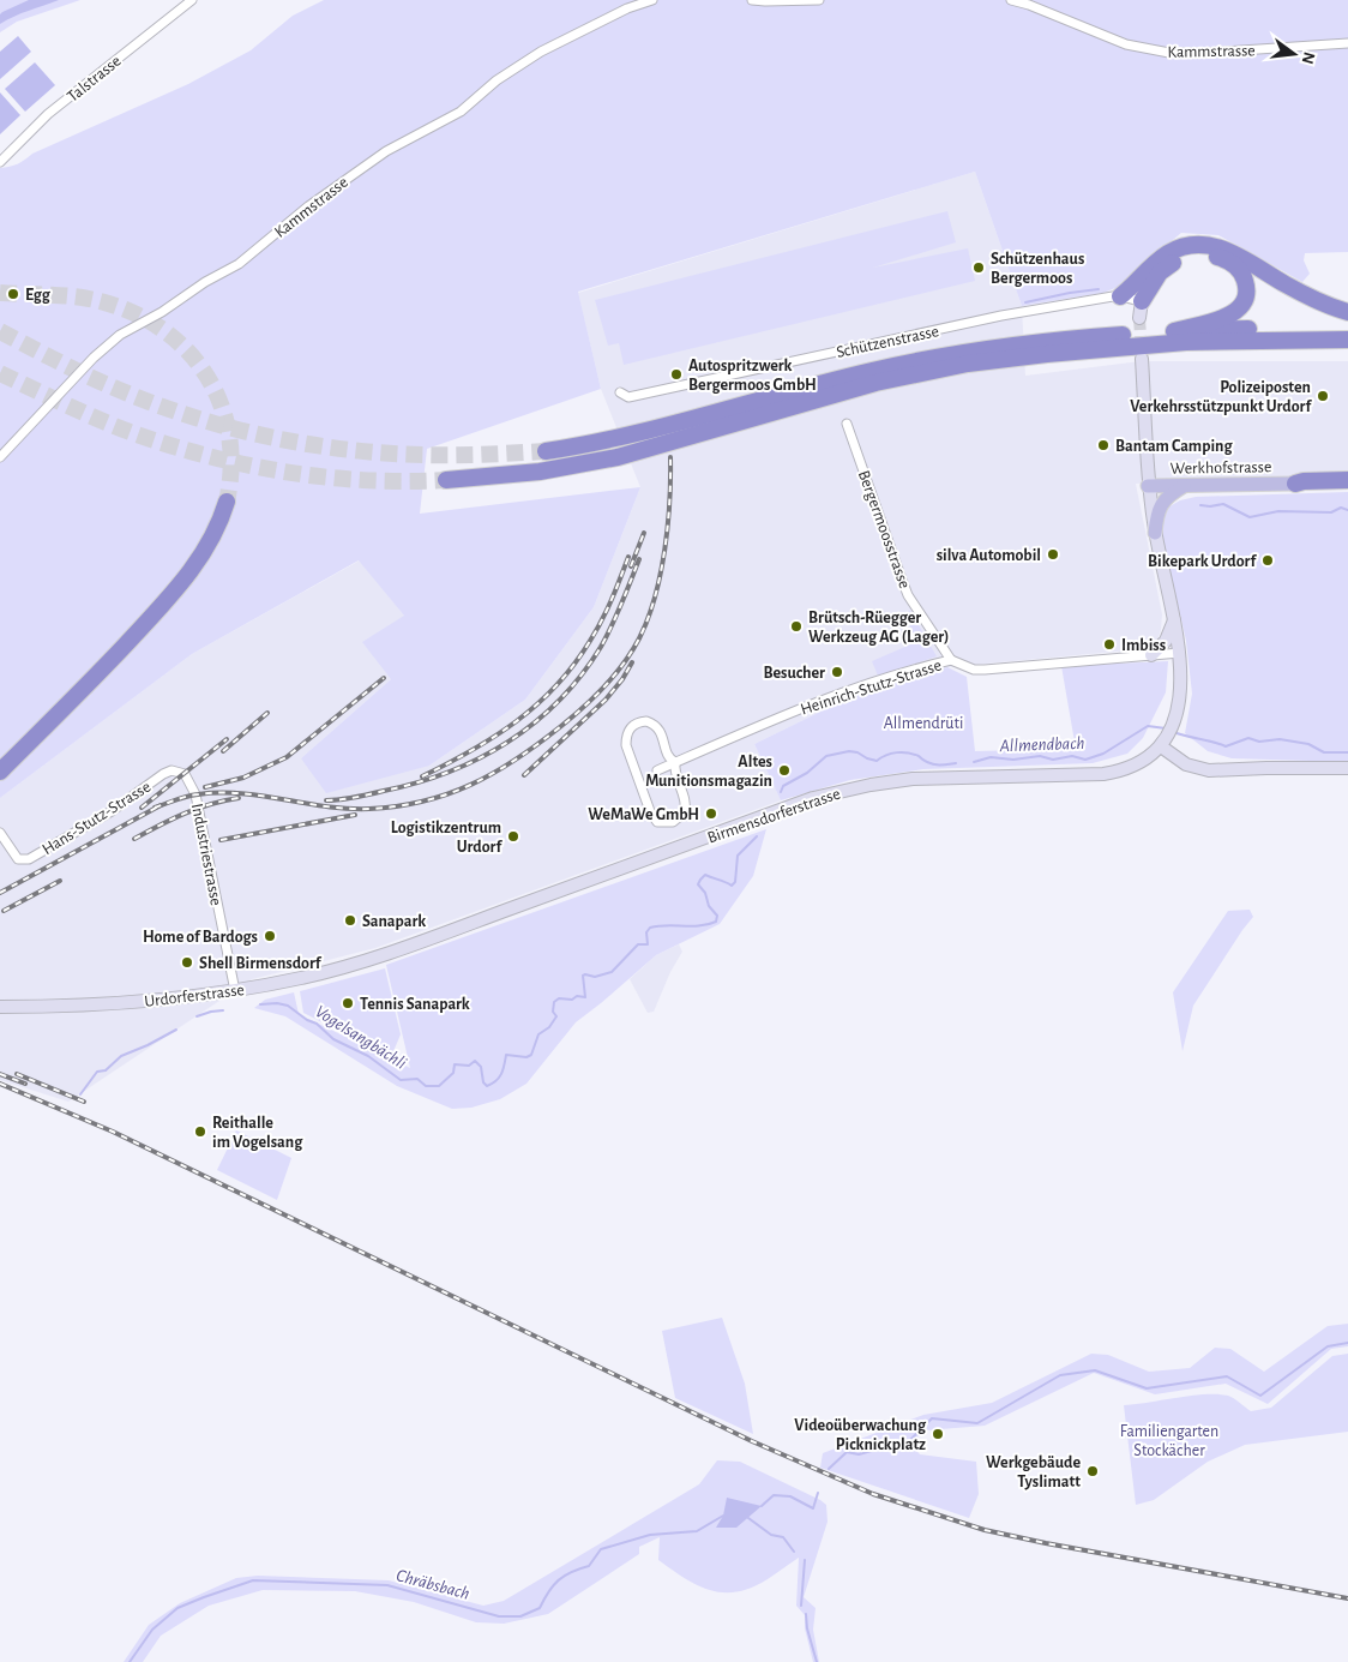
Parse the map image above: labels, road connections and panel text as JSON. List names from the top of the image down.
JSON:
{
  "streets": {
    "main road": ["Werkhofstrasse", "Birmensdorferstrasse", "Urdorferstrasse"],
    "street": [
      "Kammstrasse",
      "Talstrasse",
      "Schützenstrasse",
      "Bergermoosstrasse",
      "Heinrich-Stutz-Strasse",
      "Hans-Stutz-Strasse",
      "Industriestrasse"
    ]
  },
  "crossings": [
    ["Bergermoosstrasse", "Heinrich-Stutz-Strasse"],
    ["Birmensdorferstrasse", "Urdorferstrasse"],
    ["Hans-Stutz-Strasse", "Industriestrasse"],
    ["Industriestrasse", "Urdorferstrasse"]
  ],
  "water": ["Allmendbach", "Vogelsangbächli", "Chräbsbach"],
  "parks": ["Allmendrüti", "Familiengarten Stockächer"],
  "places": [
    "Schützenhaus Bergermoos",
    "Egg",
    "Autospritzwerk Bergermoos GmbH",
    "Polizeiposten Verkehrsstützpunkt Urdorf",
    "Bantam Camping",
    "silva Automobil",
    "Bikepark Urdorf",
    "Brütsch-Rüegger Werkzeug AG (Lager)",
    "Imbiss",
    "Besucher",
    "Altes Munitionsmagazin",
    "WeMaWe GmbH",
    "Logistikzentrum Urdorf",
    "Sanapark",
    "Home of Bardogs",
    "Shell Birmensdorf",
    "Tennis Sanapark",
    "Reithalle im Vogelsang",
    "Videoüberwachung Picknickplatz",
    "Werkgebäude Tyslimatt"
  ],
  "north": "right"
}
